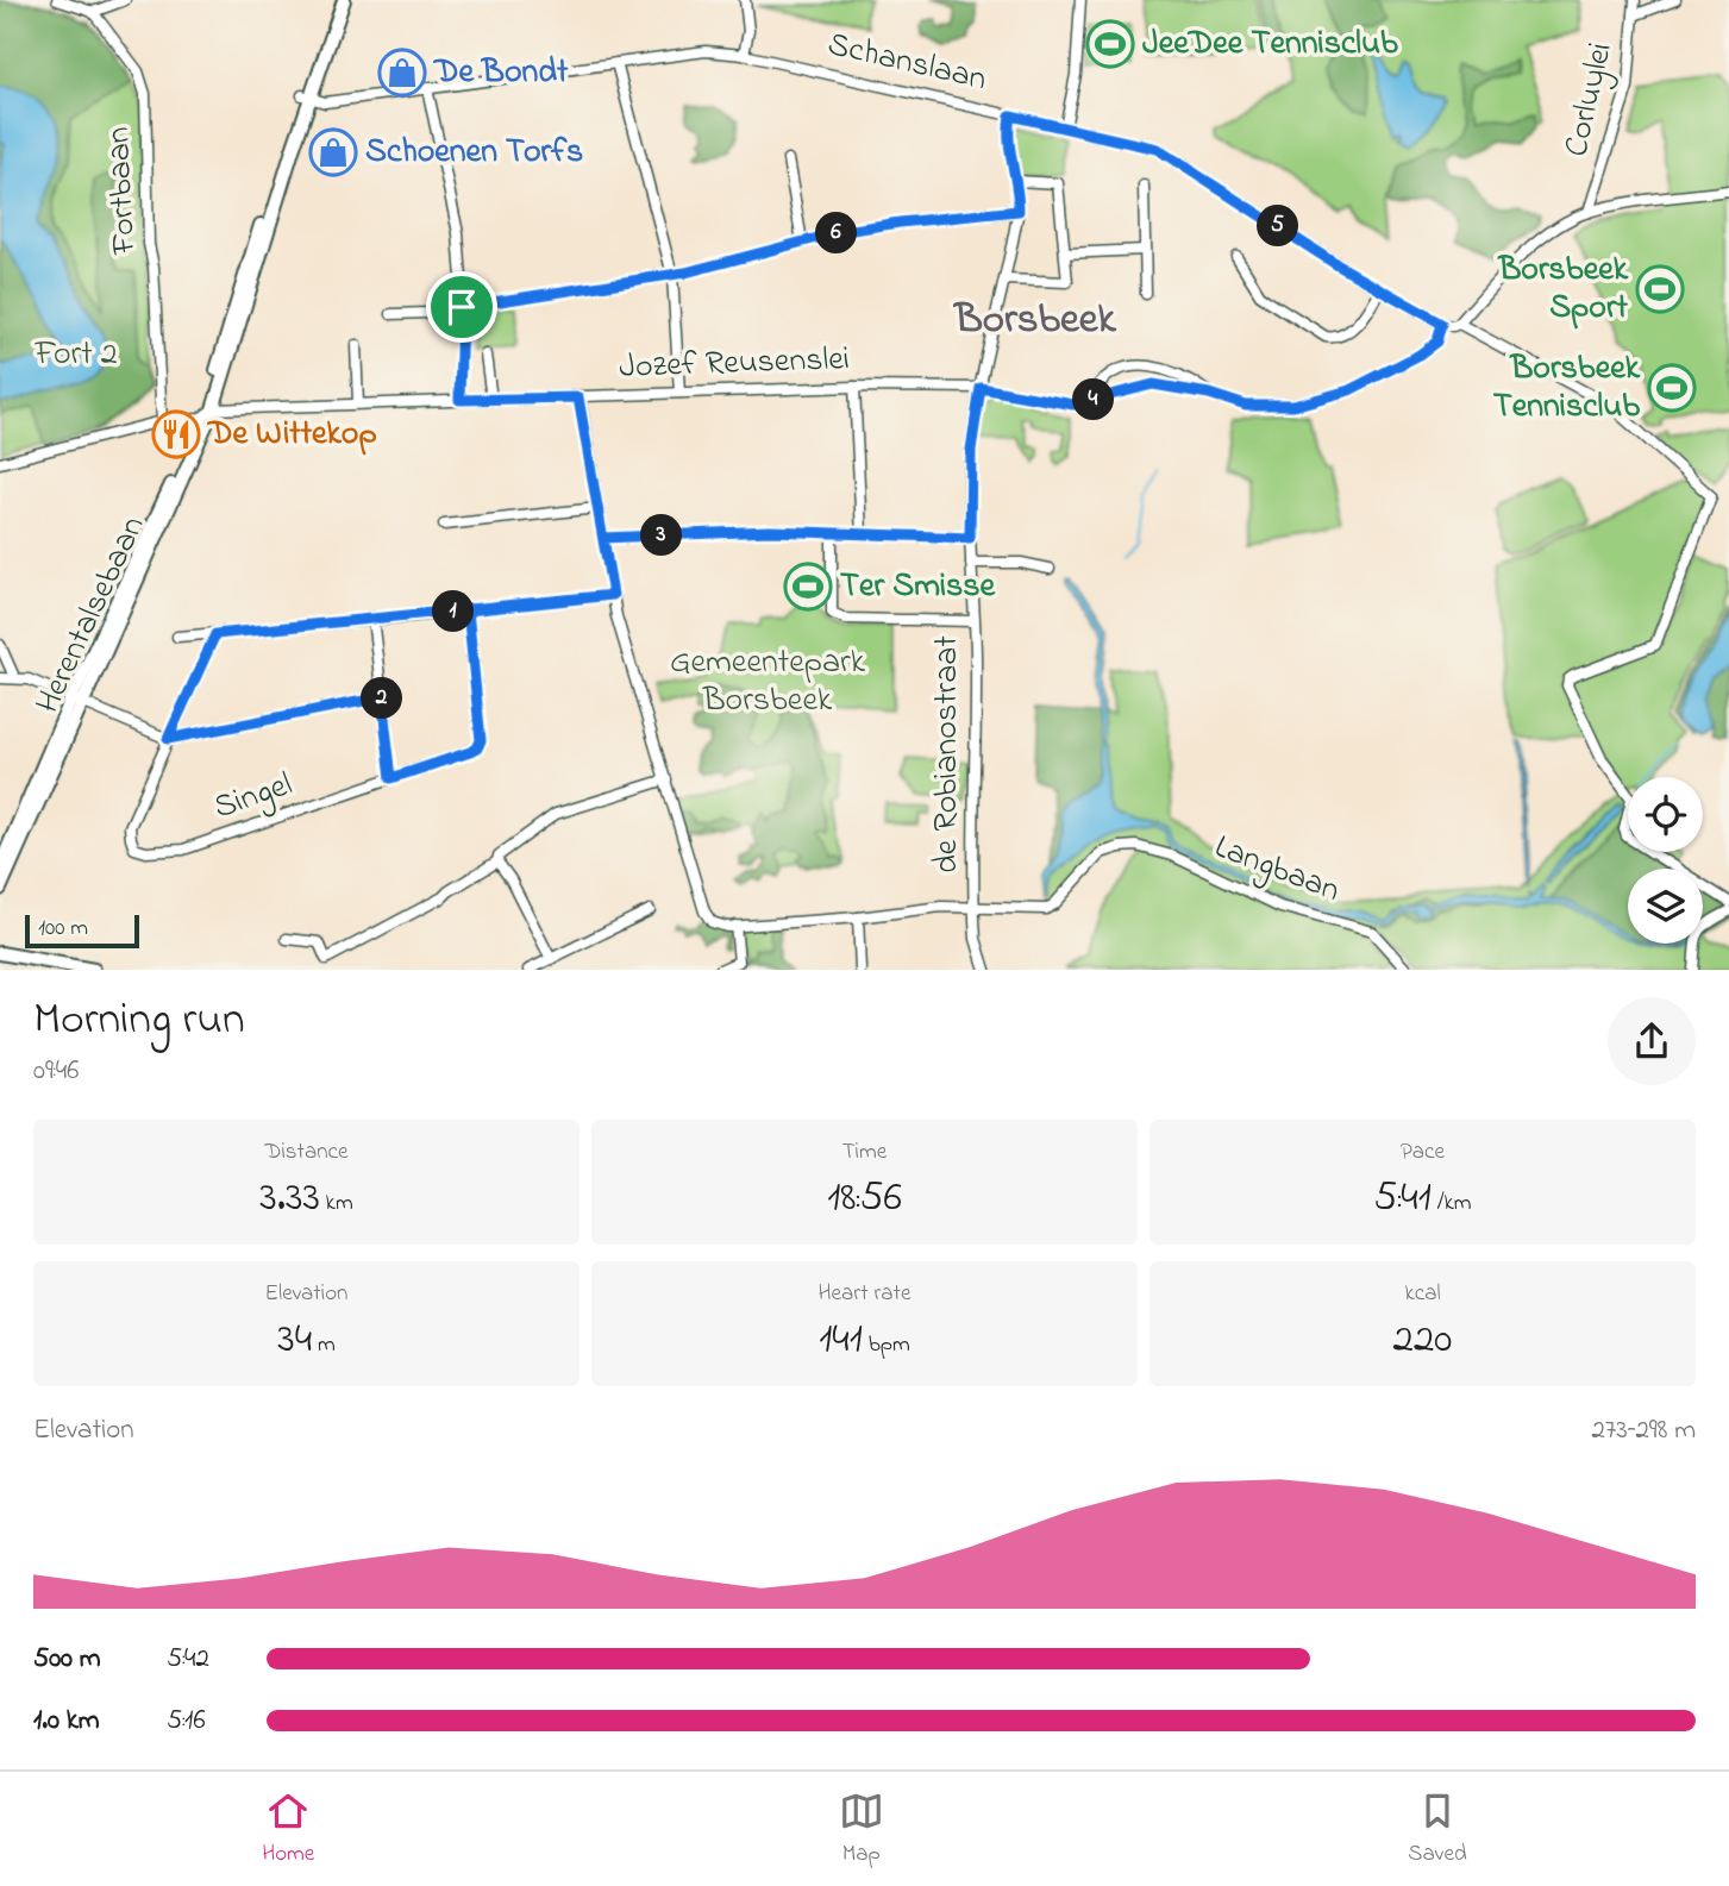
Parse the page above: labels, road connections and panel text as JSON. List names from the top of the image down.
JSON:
{
  "streets": {
    "main road": ["Herentalsebaan"],
    "street": [
      "Schanslaan",
      "Corluylei",
      "Fortbaan",
      "Jozef Reusenslei",
      "de Robianostraat",
      "Singel",
      "Langbaan"
    ]
  },
  "crossings": [
    ["Schanslaan", "Herentalsebaan"],
    ["Schanslaan", "de Robianostraat"],
    ["Jozef Reusenslei", "Herentalsebaan"],
    ["Jozef Reusenslei", "de Robianostraat"],
    ["de Robianostraat", "Langbaan"]
  ],
  "districts": ["Borsbeek"],
  "parks": ["Fort 2", "Gemeentepark Borsbeek"],
  "places": {
    "sports": [
      "JeeDee Tennisclub",
      "Borsbeek Sport",
      "Borsbeek Tennisclub",
      "Ter Smisse"
    ],
    "shop": ["De Bondt", "Schoenen Torfs"],
    "restaurant": ["De Wittekop"]
  },
  "scale_bar": "100 m",
  "page": {
    "pins": [
      "5",
      "6",
      "4",
      "3",
      "1",
      "2"
    ],
    "scale": "100 m",
    "heading": ["Morning run", "09:46"],
    "stats": [
      ["Distance", "3.33 km"],
      ["Time", "18:56"],
      ["Pace", "5:41 /km"],
      ["Elevation", "34 m"],
      ["Heart rate", "141 bpm"],
      ["kcal", "220"]
    ],
    "chart": ["Elevation", "273–298 m"],
    "list": [
      {
        "name": "500 m",
        "note": "5:42"
      },
      {
        "name": "1.0 km",
        "note": "5:16"
      }
    ],
    "tabs": ["Home", "Map", "Saved"]
  }
}
